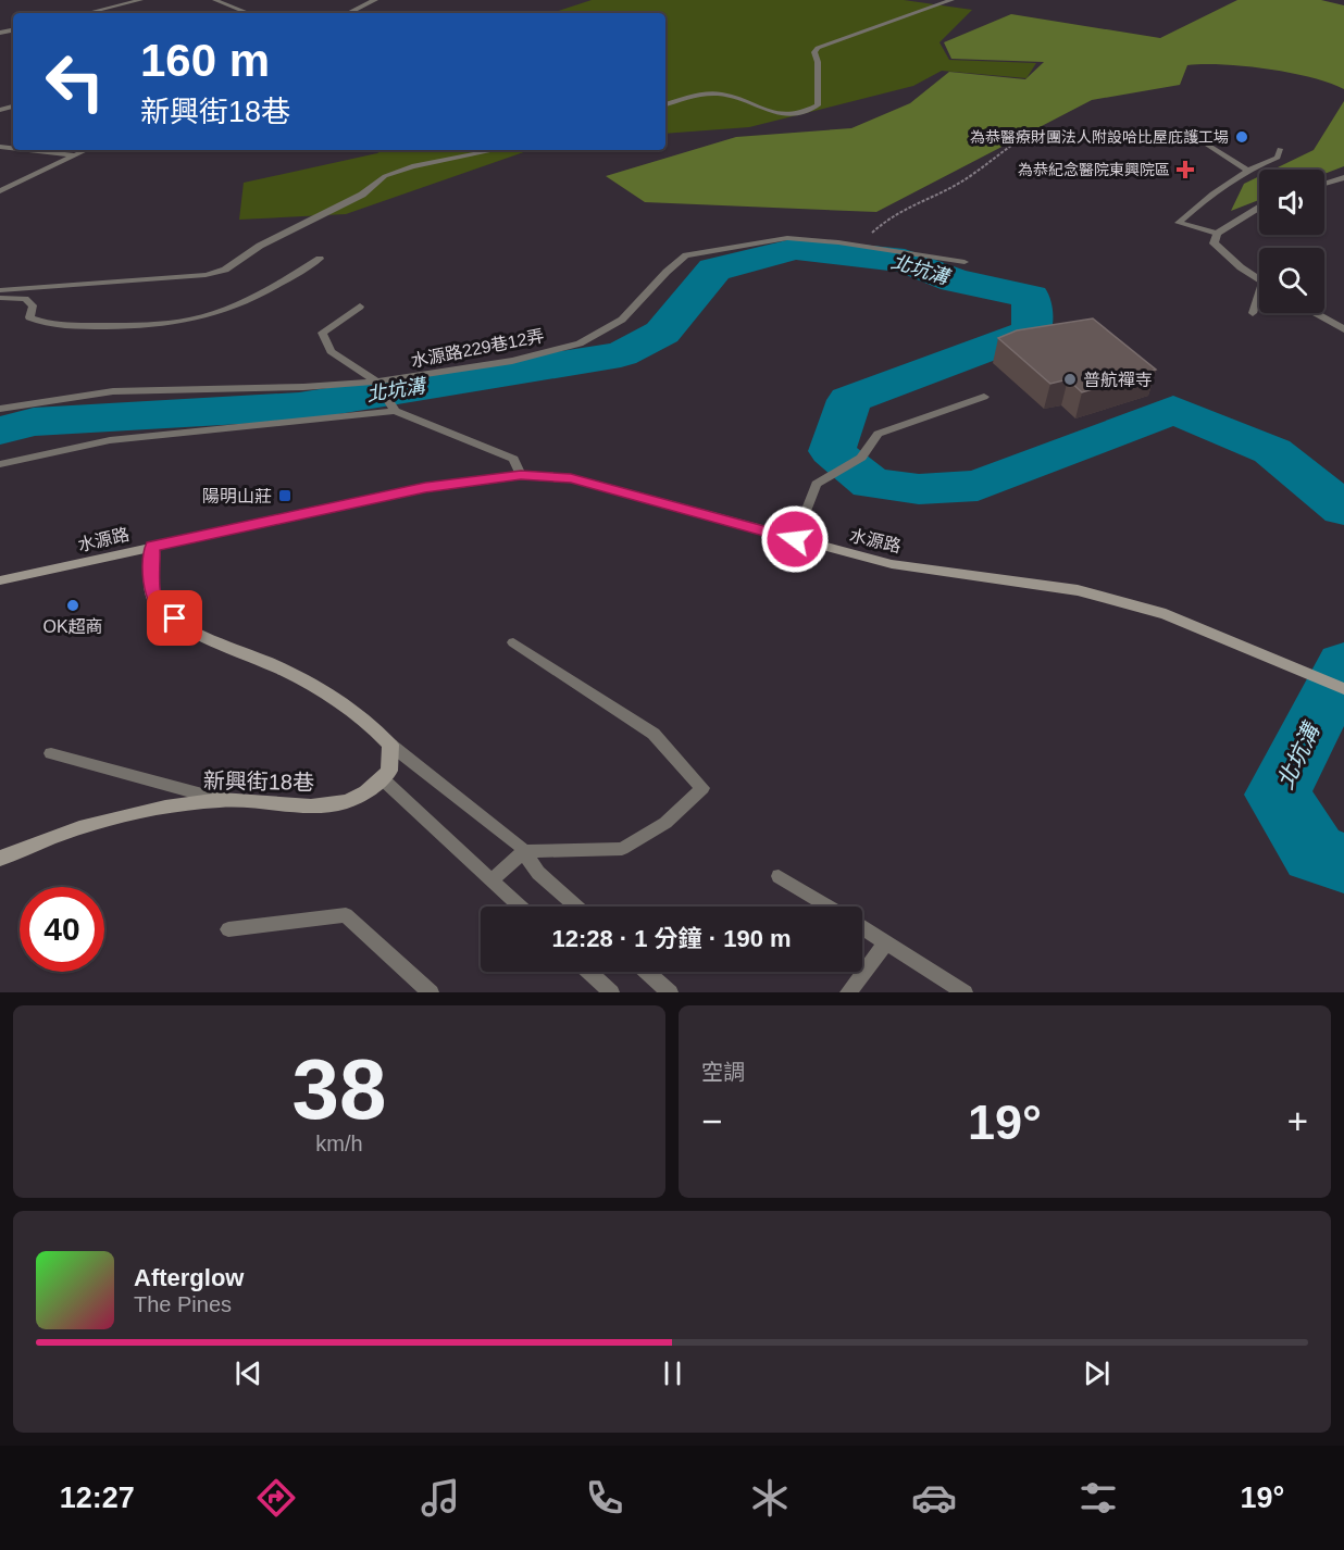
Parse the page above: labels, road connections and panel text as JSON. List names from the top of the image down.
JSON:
{
  "streets": {
    "street": ["水源路", "新興街18巷"],
    "lane": ["水源路229巷12弄"]
  },
  "water": ["北坑溝"],
  "places": {
    "other": ["為恭醫療財團法人附設哈比屋庇護工場", "普航禪寺", "OK超商"],
    "health": ["為恭紀念醫院東興院區"],
    "transit": ["陽明山莊"]
  },
  "page": {
    "turn": ["160 m", "新興街18巷"],
    "limit": "40",
    "trip": "12:28 · 1 分鐘 · 190 m",
    "tile": [
      ["38", "km/h"],
      "空調"
    ],
    "heat": ["−", "19°", "+"],
    "song": ["Afterglow", "The Pines"],
    "tabs": ["12:27", "19°"]
  }
}
